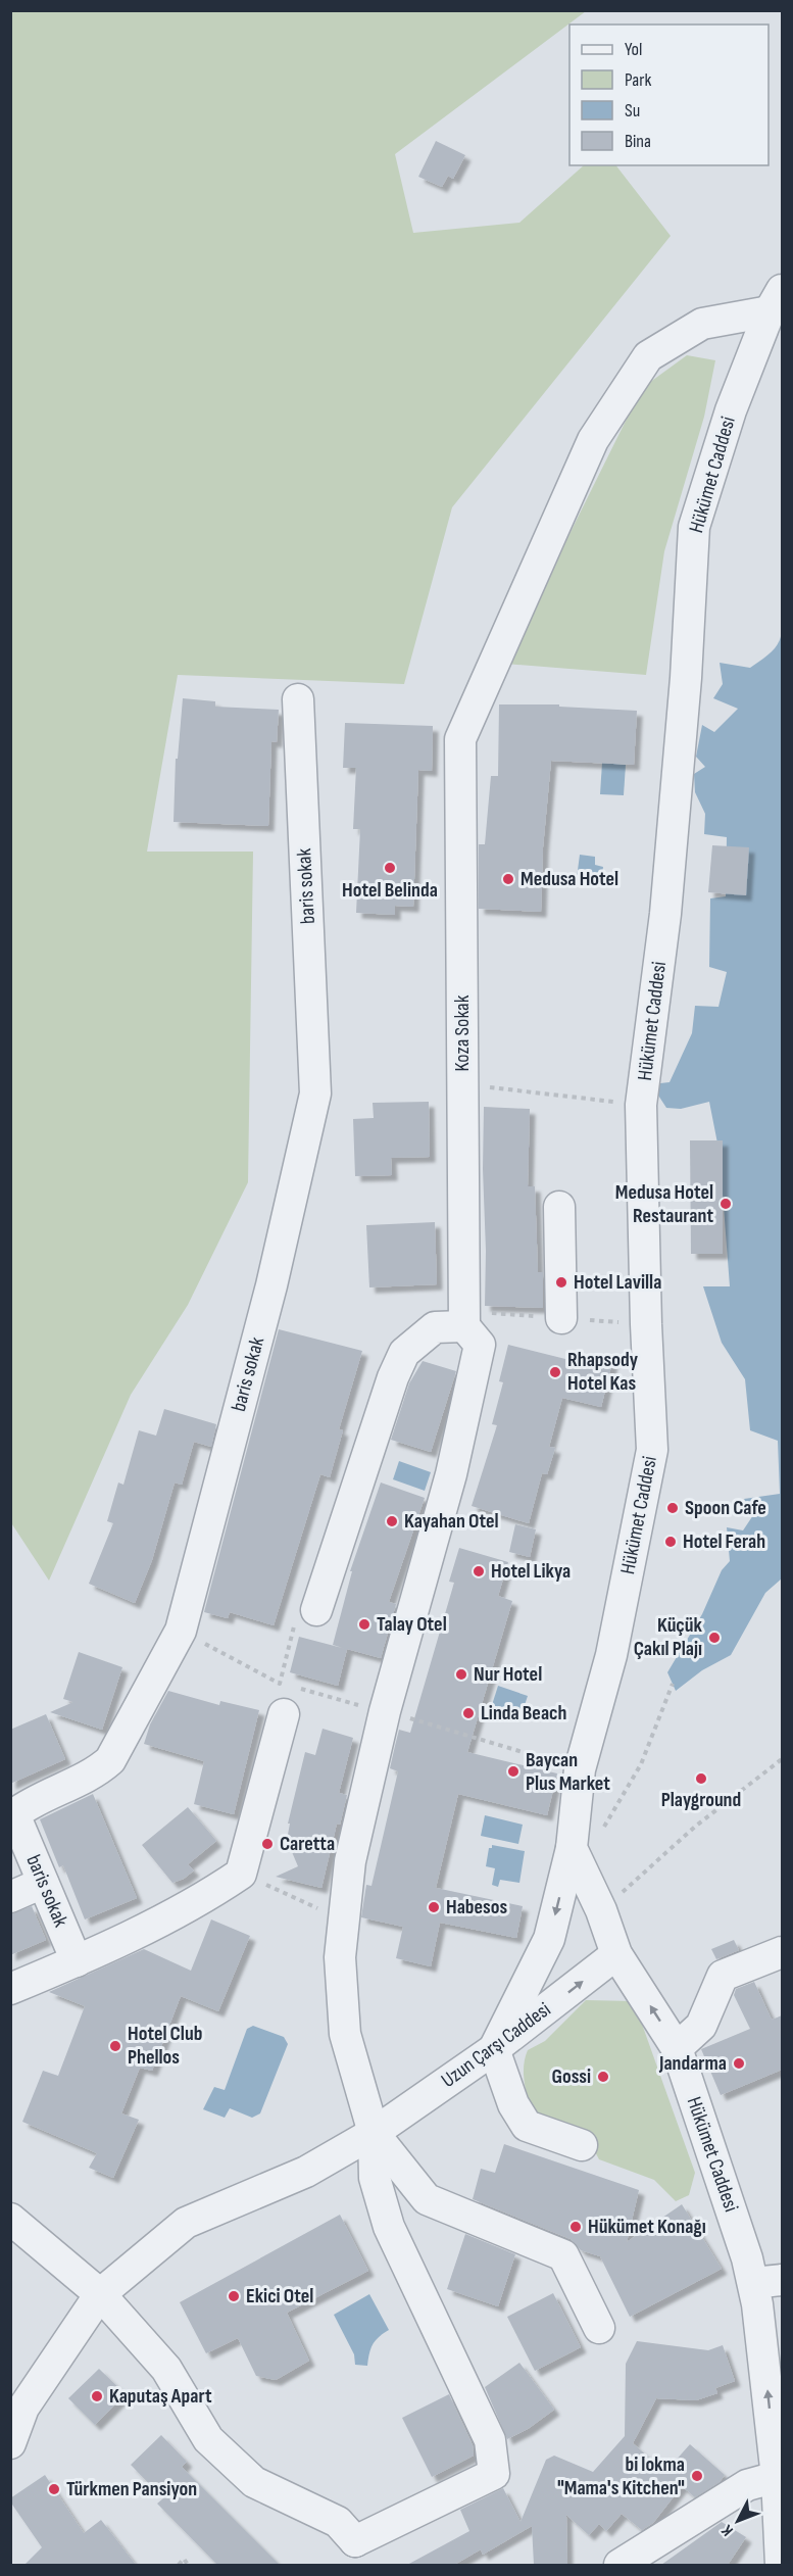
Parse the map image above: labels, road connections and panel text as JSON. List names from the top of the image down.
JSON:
{
  "streets": {
    "street": [
      "Hükümet Caddesi",
      "baris sokak",
      "Koza Sokak",
      "Uzun Çarşı Caddesi"
    ]
  },
  "crossings": [
    ["Hükümet Caddesi", "Koza Sokak"],
    ["Hükümet Caddesi", "Uzun Çarşı Caddesi"]
  ],
  "places": [
    "Hotel Belinda",
    "Medusa Hotel",
    "Medusa Hotel Restaurant",
    "Hotel Lavilla",
    "Rhapsody Hotel Kas",
    "Spoon Cafe",
    "Kayahan Otel",
    "Hotel Ferah",
    "Hotel Likya",
    "Talay Otel",
    "Küçük Çakıl Plajı",
    "Nur Hotel",
    "Linda Beach",
    "Baycan Plus Market",
    "Playground",
    "Caretta",
    "Habesos",
    "Hotel Club Phellos",
    "Jandarma",
    "Gossi",
    "Hükümet Konağı",
    "Ekici Otel",
    "Kaputaş Apart",
    "bi lokma \"Mama's Kitchen\"",
    "Türkmen Pansiyon"
  ],
  "legend": [
    "Yol",
    "Park",
    "Su",
    "Bina"
  ],
  "north": "bottom left"
}
